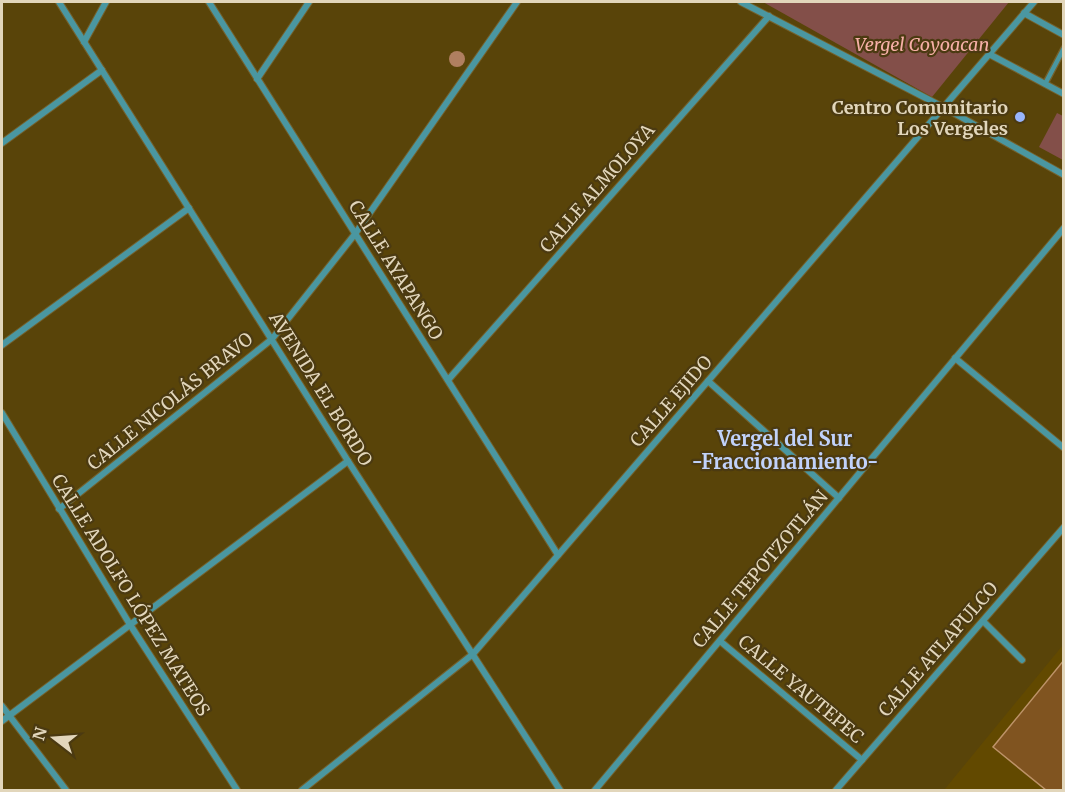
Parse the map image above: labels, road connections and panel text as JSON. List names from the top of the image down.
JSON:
{
  "streets": {
    "street": [
      "CALLE ALMOLOYA",
      "CALLE AYAPANGO",
      "AVENIDA EL BORDO",
      "CALLE NICOLÁS BRAVO",
      "CALLE EJIDO",
      "CALLE TEPOTZOTLÁN",
      "CALLE ADOLFO LÓPEZ MATEOS",
      "CALLE ATLAPULCO",
      "CALLE YAUTEPEC"
    ]
  },
  "crossings": [
    ["CALLE ALMOLOYA", "CALLE AYAPANGO"],
    ["CALLE AYAPANGO", "CALLE NICOLÁS BRAVO"],
    ["CALLE AYAPANGO", "CALLE EJIDO"],
    ["AVENIDA EL BORDO", "CALLE NICOLÁS BRAVO"],
    ["AVENIDA EL BORDO", "CALLE EJIDO"],
    ["CALLE NICOLÁS BRAVO", "CALLE ADOLFO LÓPEZ MATEOS"],
    ["CALLE TEPOTZOTLÁN", "CALLE YAUTEPEC"],
    ["CALLE ATLAPULCO", "CALLE YAUTEPEC"]
  ],
  "districts": ["Vergel del Sur -Fraccionamiento-"],
  "parks": ["Vergel Coyoacan"],
  "places": ["Centro Comunitario Los Vergeles"],
  "north": "left"
}
